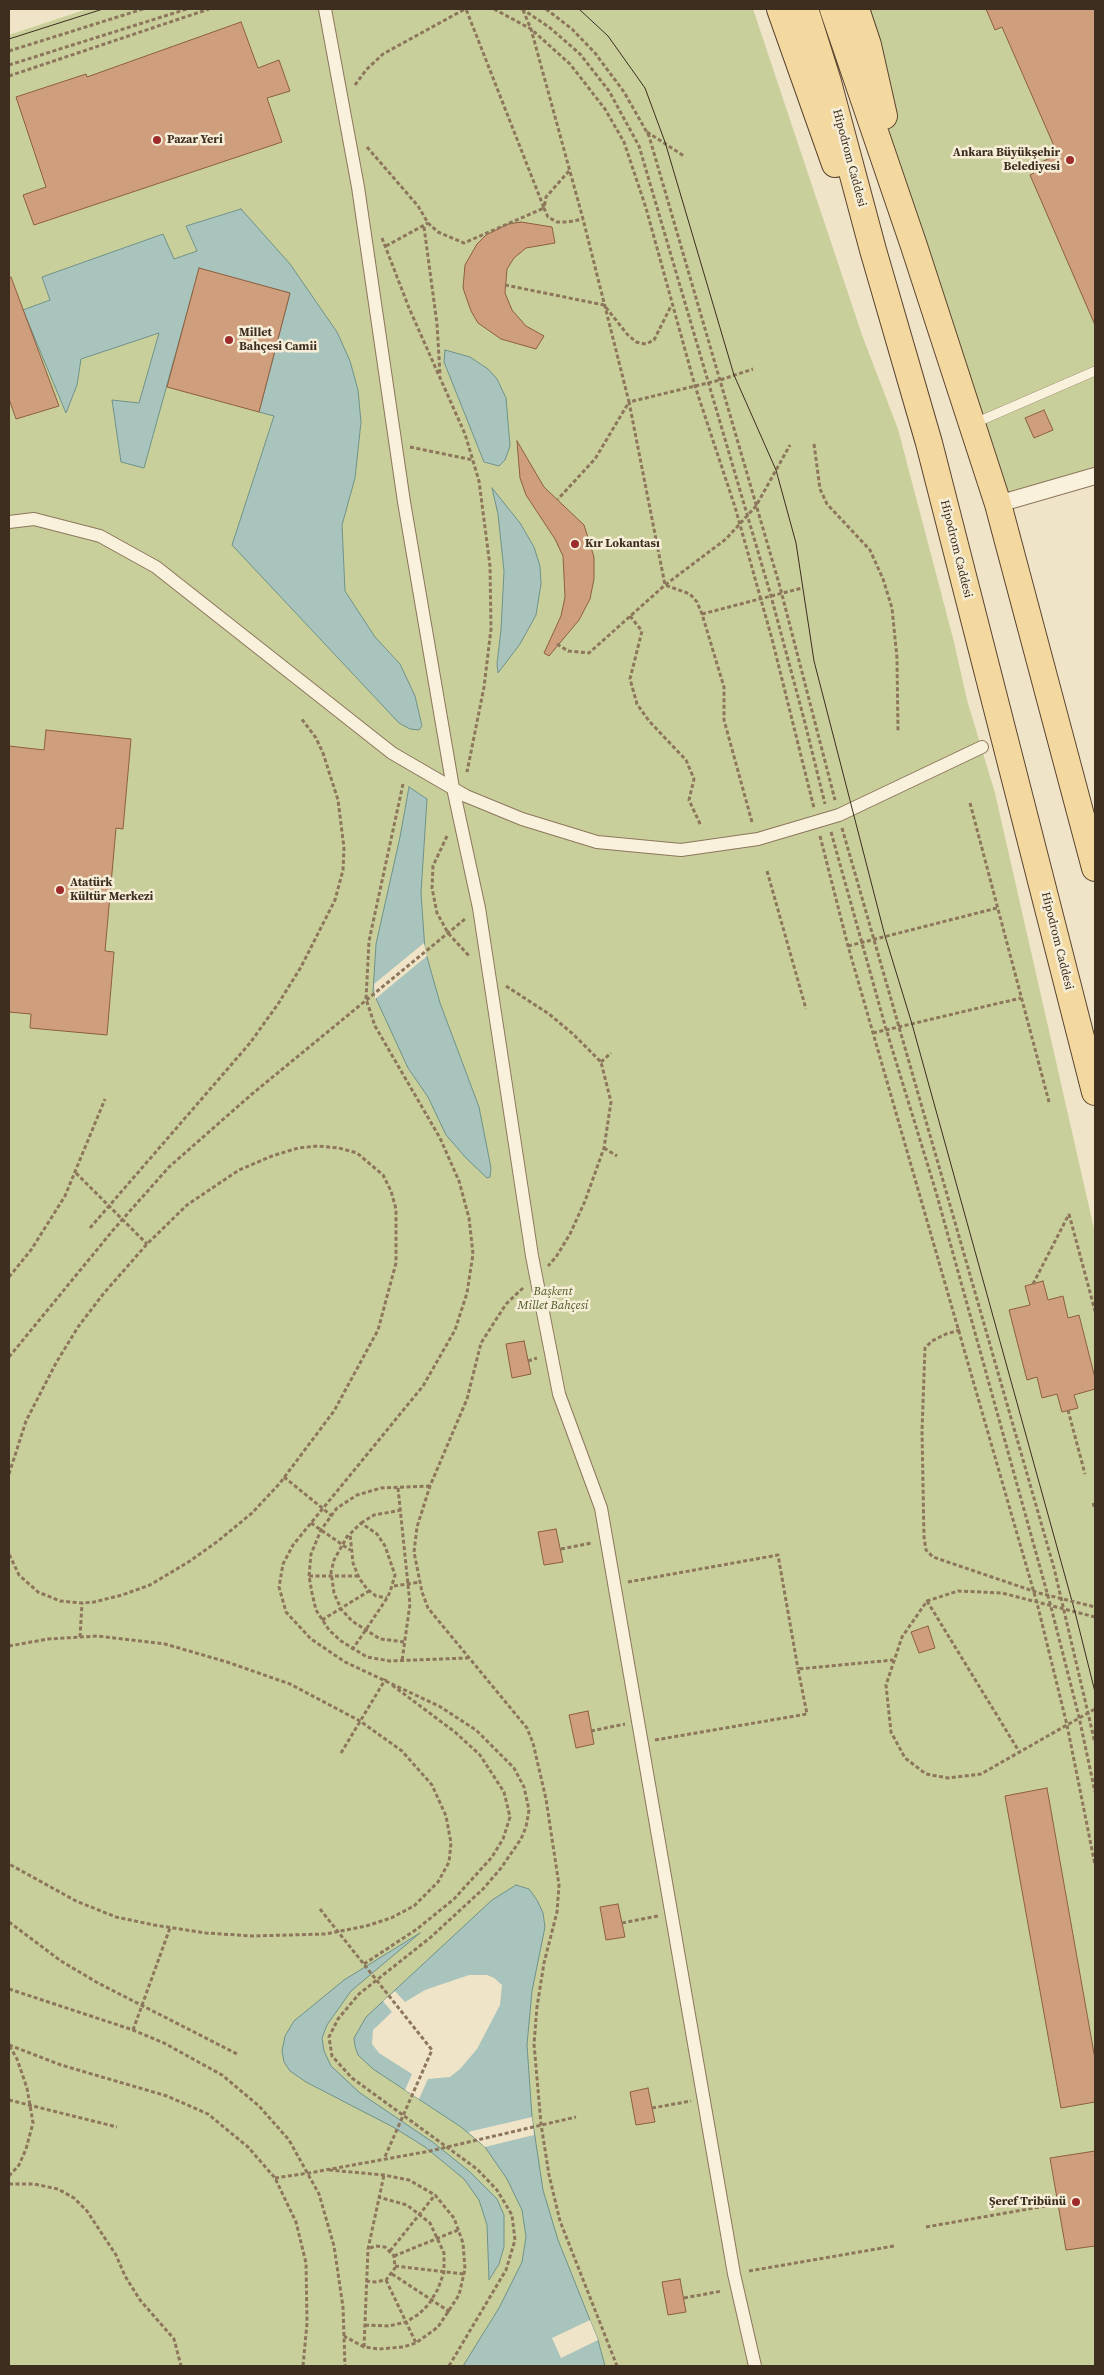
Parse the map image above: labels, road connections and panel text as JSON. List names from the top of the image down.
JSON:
{
  "streets": {
    "main road": ["Hipodrom Caddesi"]
  },
  "parks": ["Başkent Millet Bahçesi"],
  "places": [
    "Pazar Yeri",
    "Ankara Büyükşehir Belediyesi",
    "Millet Bahçesi Camii",
    "Kır Lokantası",
    "Atatürk Kültür Merkezi",
    "Şeref Tribünü"
  ]
}
